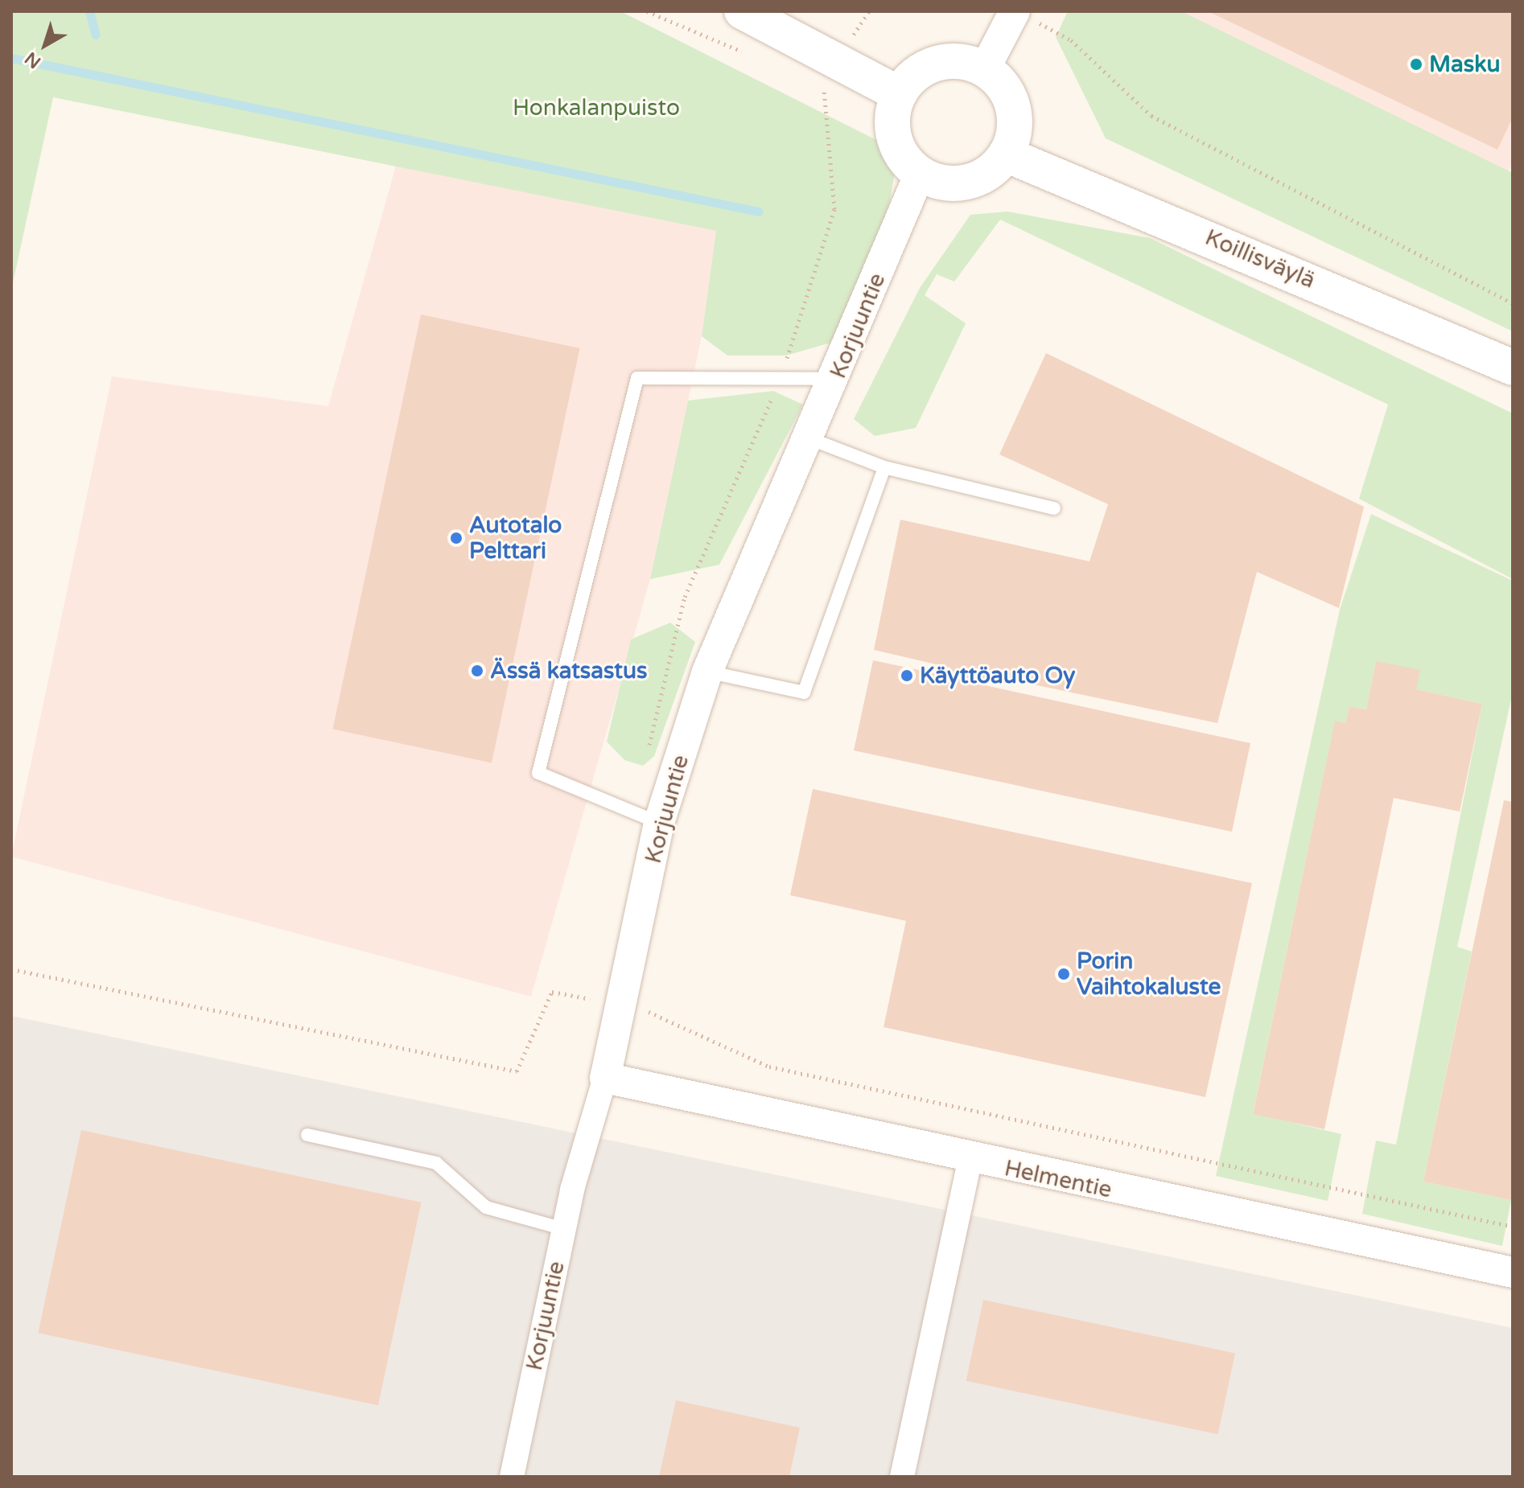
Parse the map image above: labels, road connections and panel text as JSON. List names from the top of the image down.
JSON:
{
  "streets": {
    "main road": ["Koillisväylä"],
    "street": ["Korjuuntie", "Helmentie"]
  },
  "crossings": [
    ["Koillisväylä", "Korjuuntie"],
    ["Korjuuntie", "Helmentie"]
  ],
  "parks": ["Honkalanpuisto"],
  "places": [
    "Masku",
    "Autotalo Pelttari",
    "Ässä katsastus",
    "Käyttöauto Oy",
    "Porin Vaihtokaluste"
  ],
  "north": "bottom left"
}
